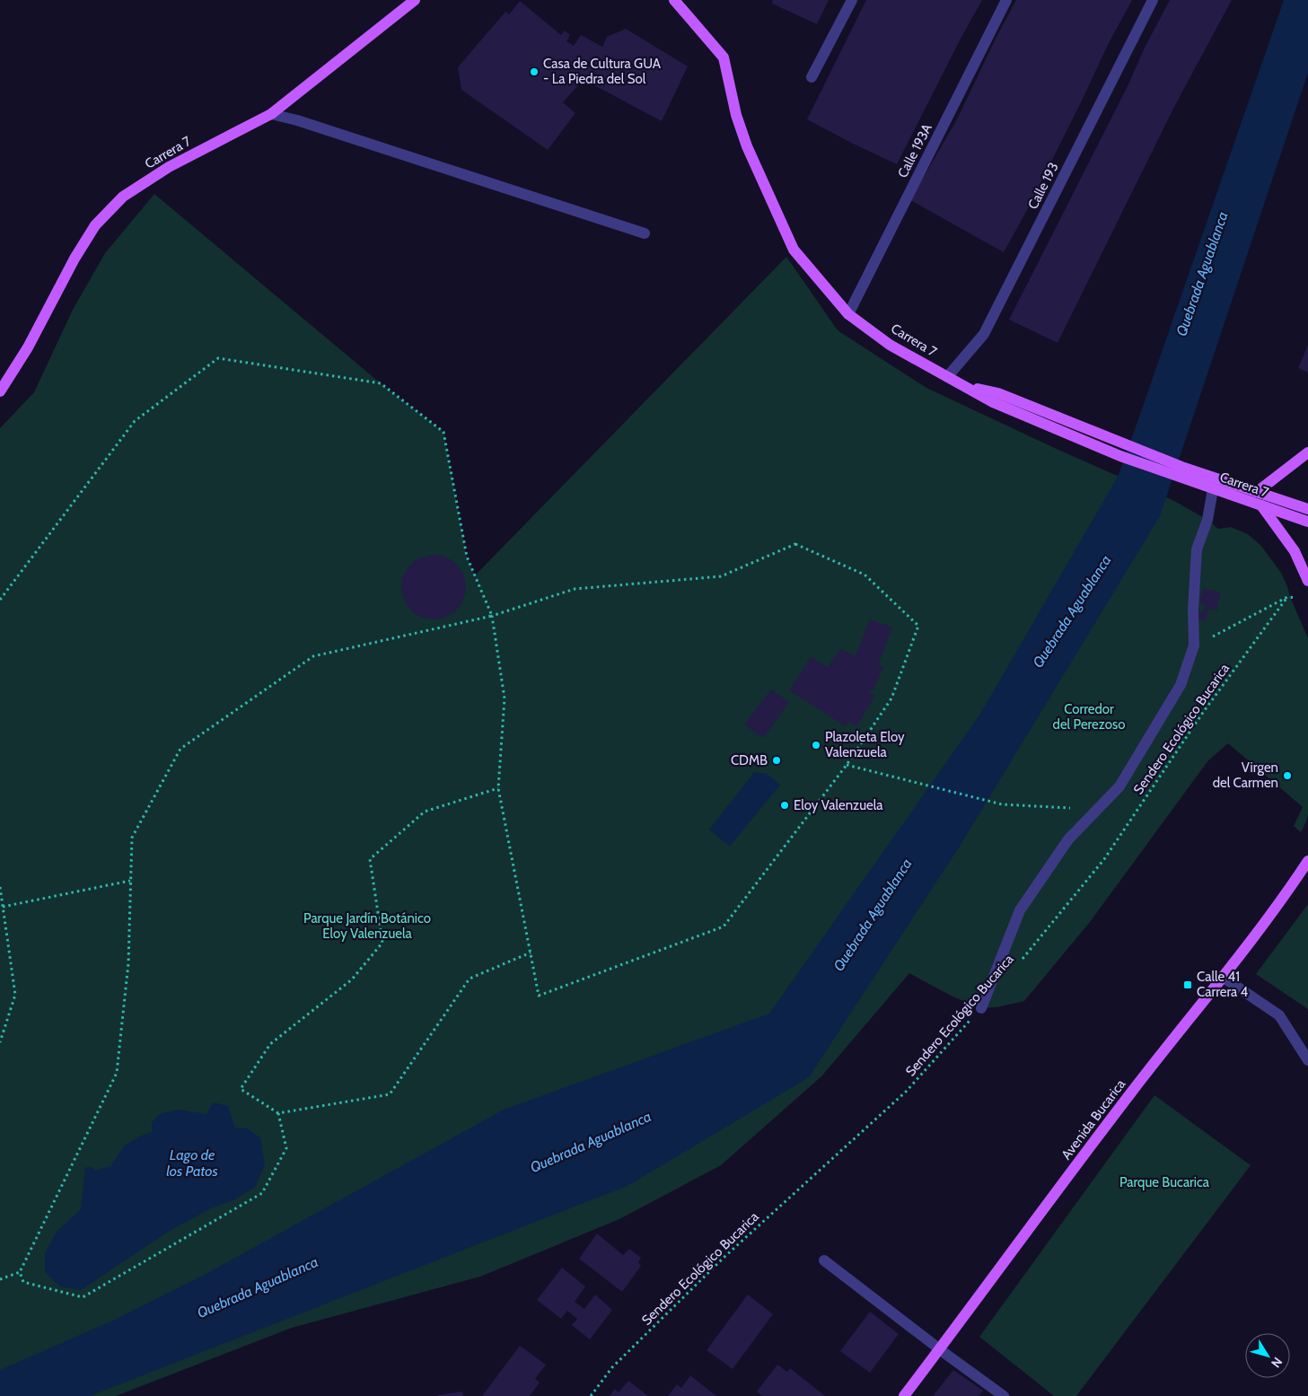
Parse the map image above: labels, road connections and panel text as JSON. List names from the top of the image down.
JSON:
{
  "streets": {
    "main road": ["Carrera 7", "Avenida Bucarica"],
    "street": ["Calle 193A", "Calle 193"],
    "path": ["Sendero Ecológico Bucarica"]
  },
  "crossings": [
    ["Calle 193A", "Carrera 7"],
    ["Carrera 7", "Calle 193"]
  ],
  "water": ["Quebrada Aguablanca", "Lago de los Patos"],
  "parks": ["Corredor del Perezoso", "Parque Jardín Botánico Eloy Valenzuela", "Parque Bucarica"],
  "places": {
    "other": [
      "Casa de Cultura GUA - La Piedra del Sol",
      "Plazoleta Eloy Valenzuela",
      "CDMB",
      "Virgen del Carmen",
      "Eloy Valenzuela"
    ],
    "transit": ["Calle 41 Carrera 4"]
  },
  "north": "bottom right"
}
